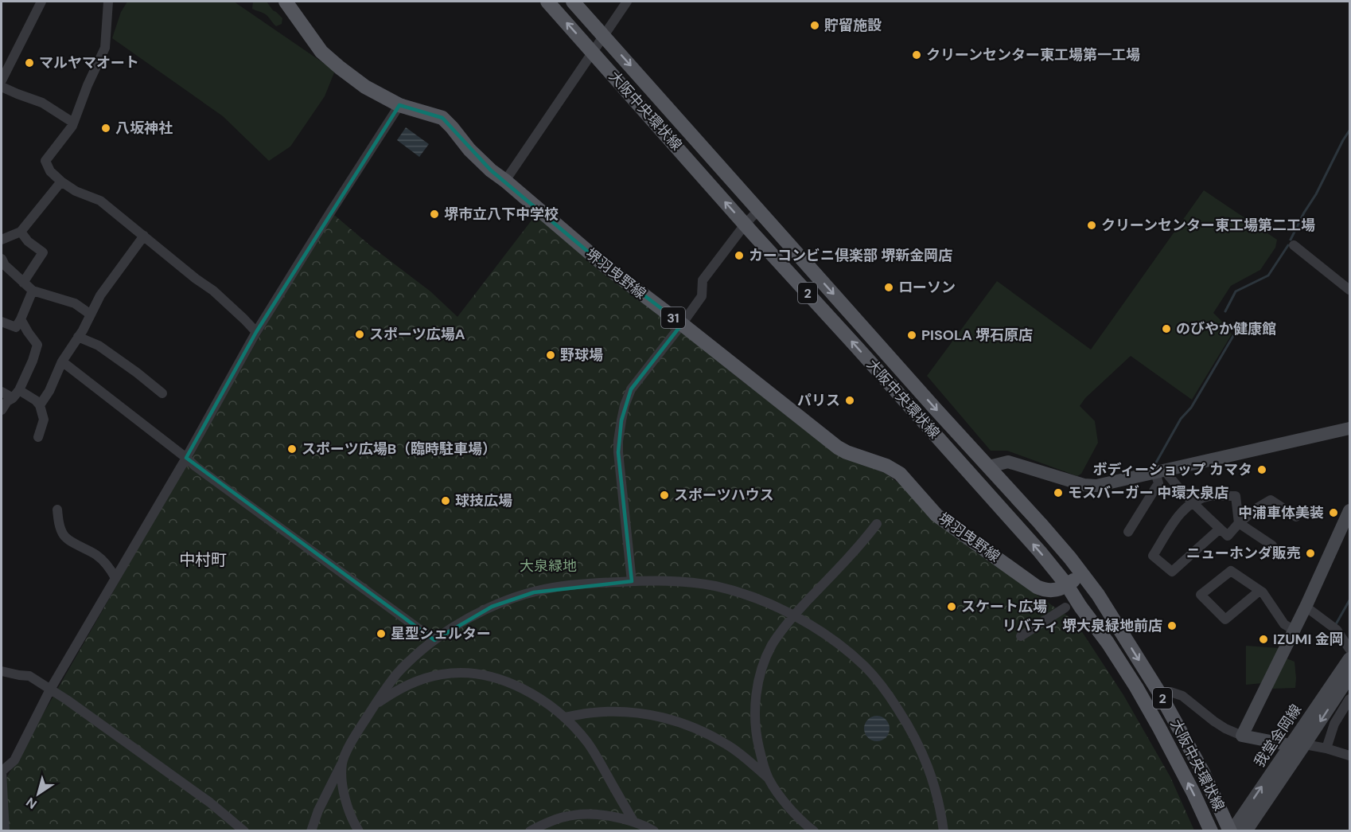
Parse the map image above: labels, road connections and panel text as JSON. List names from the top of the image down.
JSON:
{
  "streets": {
    "main road": [
      "大阪中央環状線",
      "堺羽曳野線",
      "2",
      "31"
    ],
    "street": ["我堂金岡線"]
  },
  "crossings": [
    ["大阪中央環状線", "堺羽曳野線"],
    ["大阪中央環状線", "我堂金岡線"]
  ],
  "districts": ["中村町"],
  "parks": ["大泉緑地"],
  "places": [
    "貯留施設",
    "クリーンセンター東工場第一工場",
    "マルヤマオート",
    "八坂神社",
    "堺市立八下中学校",
    "クリーンセンター東工場第二工場",
    "カーコンビニ倶楽部 堺新金岡店",
    "ローソン",
    "のびやか健康館",
    "スポーツ広場A",
    "PISOLA 堺石原店",
    "野球場",
    "パリス",
    "スポーツ広場B（臨時駐車場）",
    "ボディーショップ カマタ",
    "モスバーガー 中環大泉店",
    "スポーツハウス",
    "球技広場",
    "中浦車体美装",
    "ニューホンダ販売",
    "スケート広場",
    "リバティ 堺大泉緑地前店",
    "星型シェルター",
    "IZUMI 金岡"
  ],
  "north": "bottom left"
}
